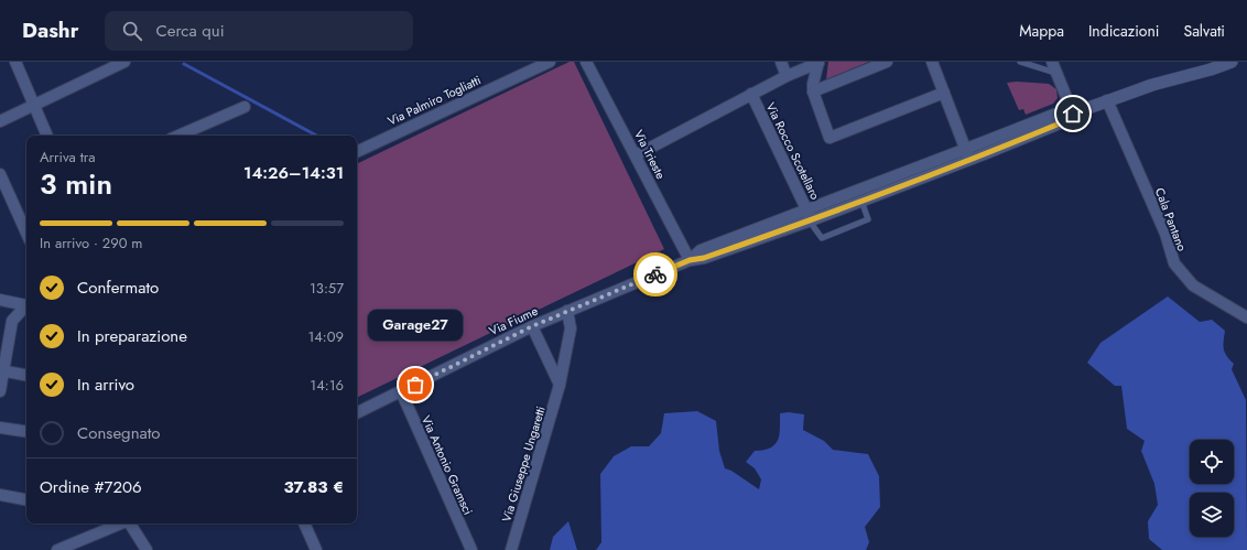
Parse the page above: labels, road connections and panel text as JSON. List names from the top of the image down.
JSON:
{
  "streets": {
    "street": [
      "Via Palmiro Togliatti",
      "Via Rocco Scotellaro",
      "Via Trieste",
      "Cala Pantano",
      "Via Fiume",
      "Via Giuseppe Ungaretti",
      "Via Antonio Gramsci"
    ]
  },
  "crossings": [
    ["Via Rocco Scotellaro", "Via Fiume"],
    ["Via Trieste", "Via Fiume"],
    ["Via Fiume", "Via Giuseppe Ungaretti"],
    ["Via Fiume", "Via Antonio Gramsci"]
  ],
  "places": ["Garage27"],
  "page": {
    "header": "Dashr",
    "search": "Cerca qui",
    "nav": ["Mappa", "Indicazioni", "Salvati"],
    "heading": ["3 min", "Arriva tra", "14:26–14:31"],
    "panel": ["Ordine #7206", "37.83 €"],
    "bar": "In arrivo · 290 m",
    "list": [
      ["Confermato", "13:57"],
      ["In preparazione", "14:09"],
      ["In arrivo", "14:16"],
      "Consegnato"
    ],
    "bubble": "Garage27"
  }
}
